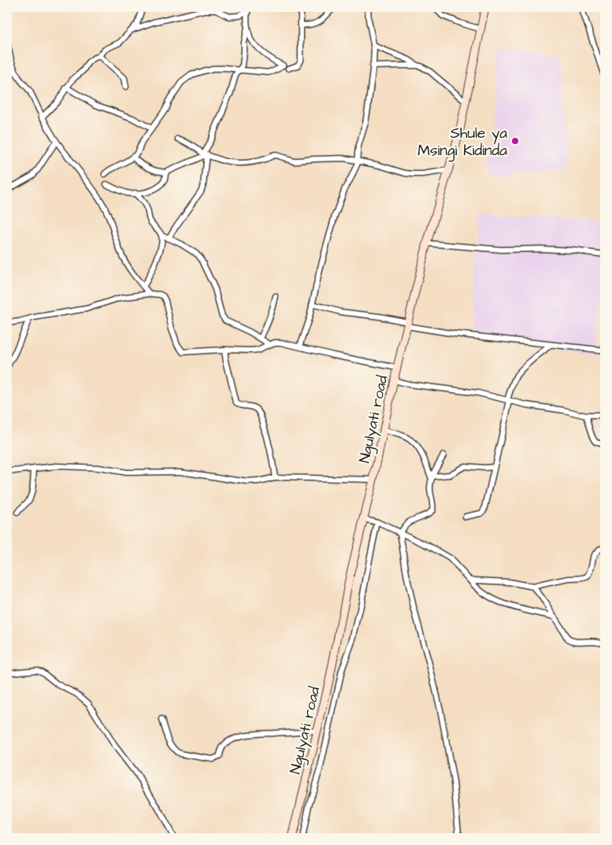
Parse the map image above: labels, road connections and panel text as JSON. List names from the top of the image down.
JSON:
{
  "streets": {
    "main road": ["Ngulyati road"]
  },
  "places": ["Shule ya Msingi Kidinda"]
}
